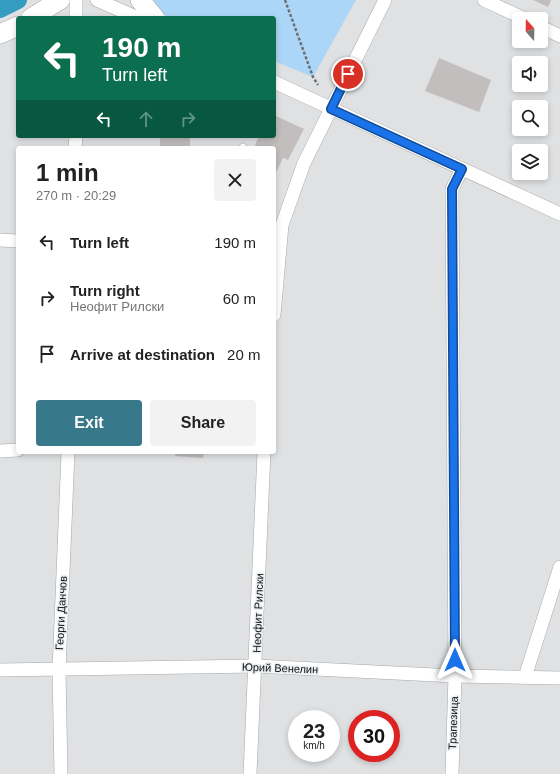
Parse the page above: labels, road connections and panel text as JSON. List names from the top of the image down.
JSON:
{
  "streets": {
    "street": [
      "Георги Данчов",
      "Неофит Рилски",
      "Юрий Венелин",
      "Трапезица"
    ]
  },
  "crossings": [
    ["Георги Данчов", "Юрий Венелин"],
    ["Неофит Рилски", "Юрий Венелин"],
    ["Юрий Венелин", "Трапезица"]
  ],
  "north": "top",
  "page": {
    "turn": ["190 m", "Turn left"],
    "heading": ["1 min", "270 m · 20:29"],
    "list": [
      {
        "name": "Turn left",
        "value": "190 m"
      },
      {
        "name": "Turn right",
        "note": "Неофит Рилски",
        "value": "60 m"
      },
      {
        "name": "Arrive at destination",
        "value": "20 m"
      }
    ],
    "buttons": ["Exit", "Share"],
    "speed": "23 km/h",
    "limit": "30"
  }
}
